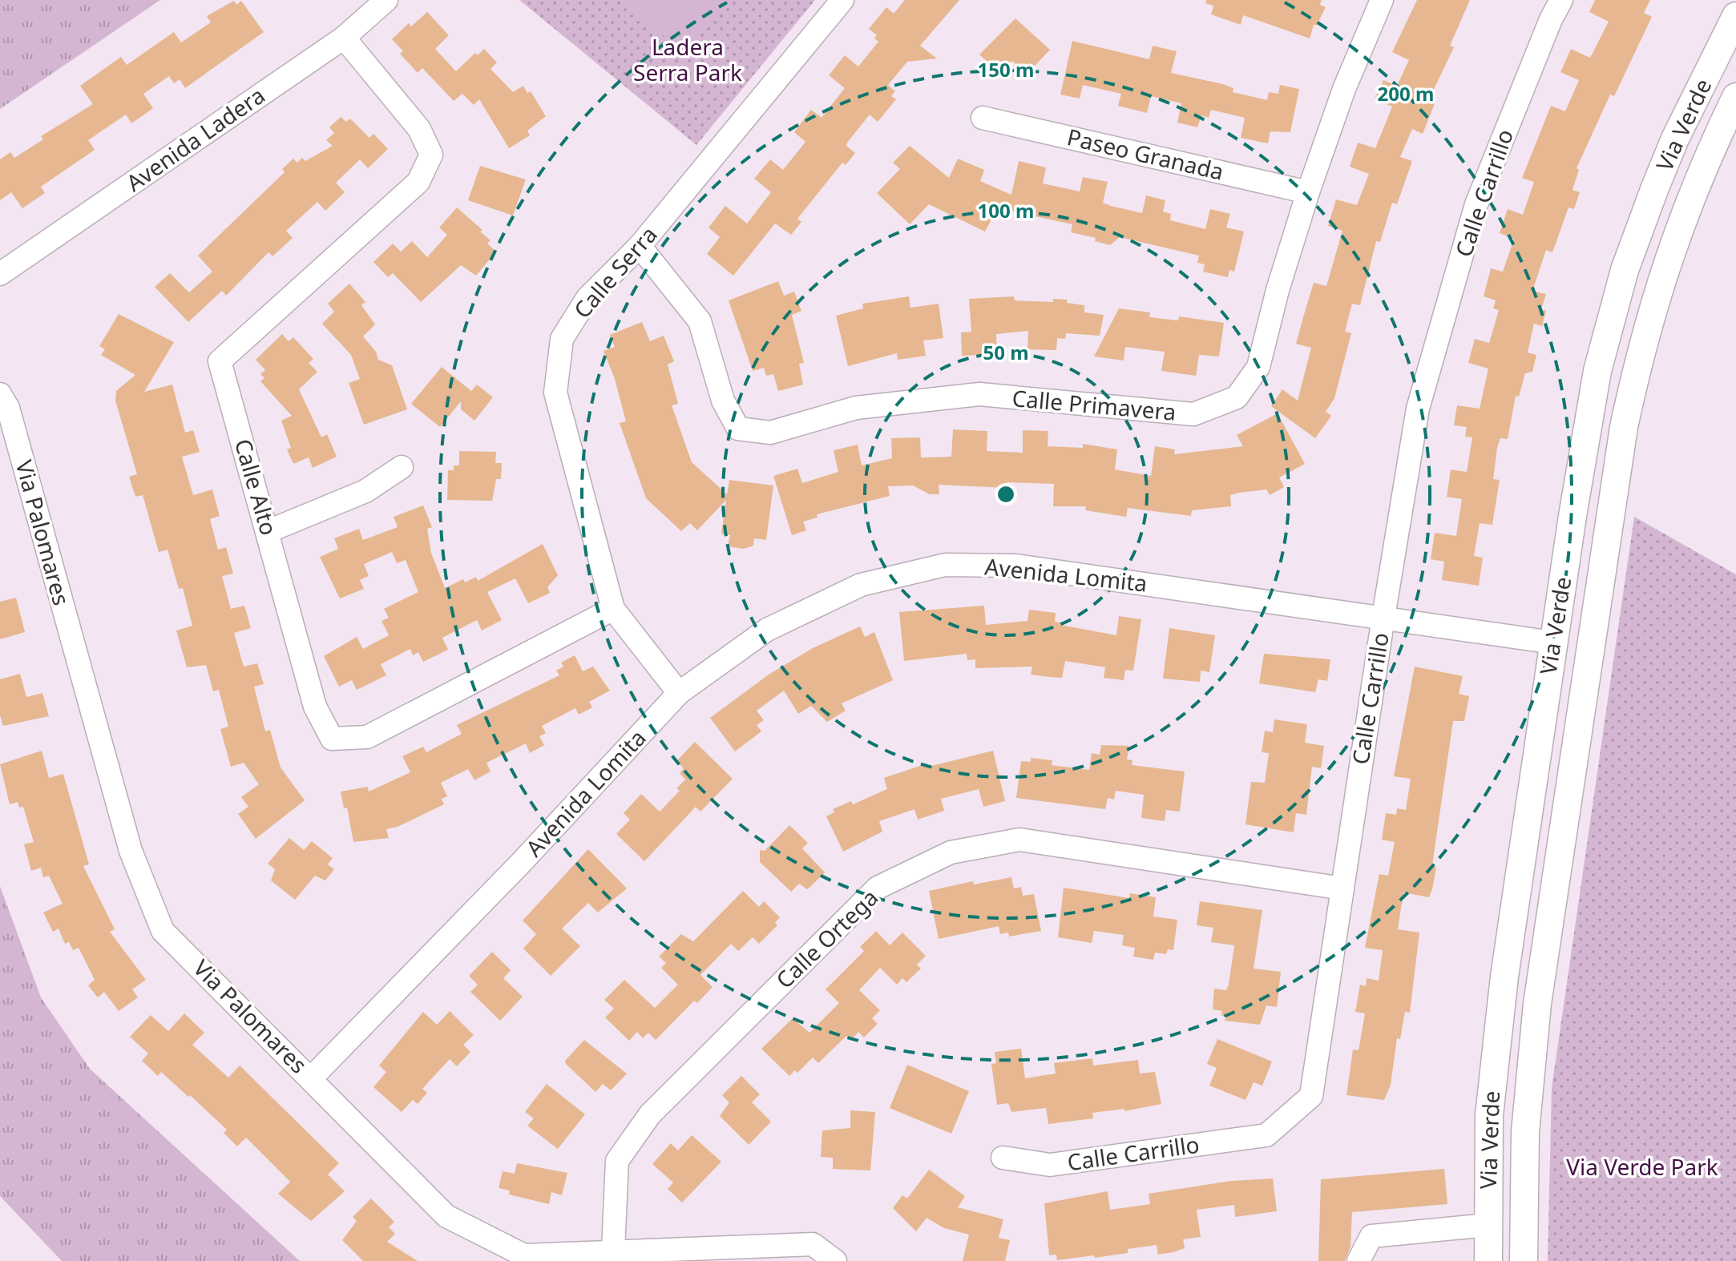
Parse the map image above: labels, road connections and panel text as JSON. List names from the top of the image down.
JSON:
{
  "streets": {
    "main road": ["Via Verde"],
    "street": [
      "Avenida Ladera",
      "Paseo Granada",
      "Calle Carrillo",
      "Calle Serra",
      "Calle Primavera",
      "Calle Alto",
      "Via Palomares",
      "Avenida Lomita",
      "Calle Ortega"
    ]
  },
  "crossings": [
    ["Via Verde", "Avenida Lomita"],
    ["Avenida Ladera", "Calle Alto"],
    ["Paseo Granada", "Calle Primavera"],
    ["Calle Carrillo", "Avenida Lomita"],
    ["Calle Carrillo", "Calle Ortega"],
    ["Calle Serra", "Calle Primavera"],
    ["Calle Serra", "Calle Alto"],
    ["Calle Serra", "Avenida Lomita"],
    ["Via Palomares", "Avenida Lomita"],
    ["Via Palomares", "Calle Ortega"]
  ],
  "parks": ["Ladera Serra Park", "Via Verde Park"],
  "rings": [
    "150 m",
    "200 m",
    "100 m",
    "50 m"
  ]
}
